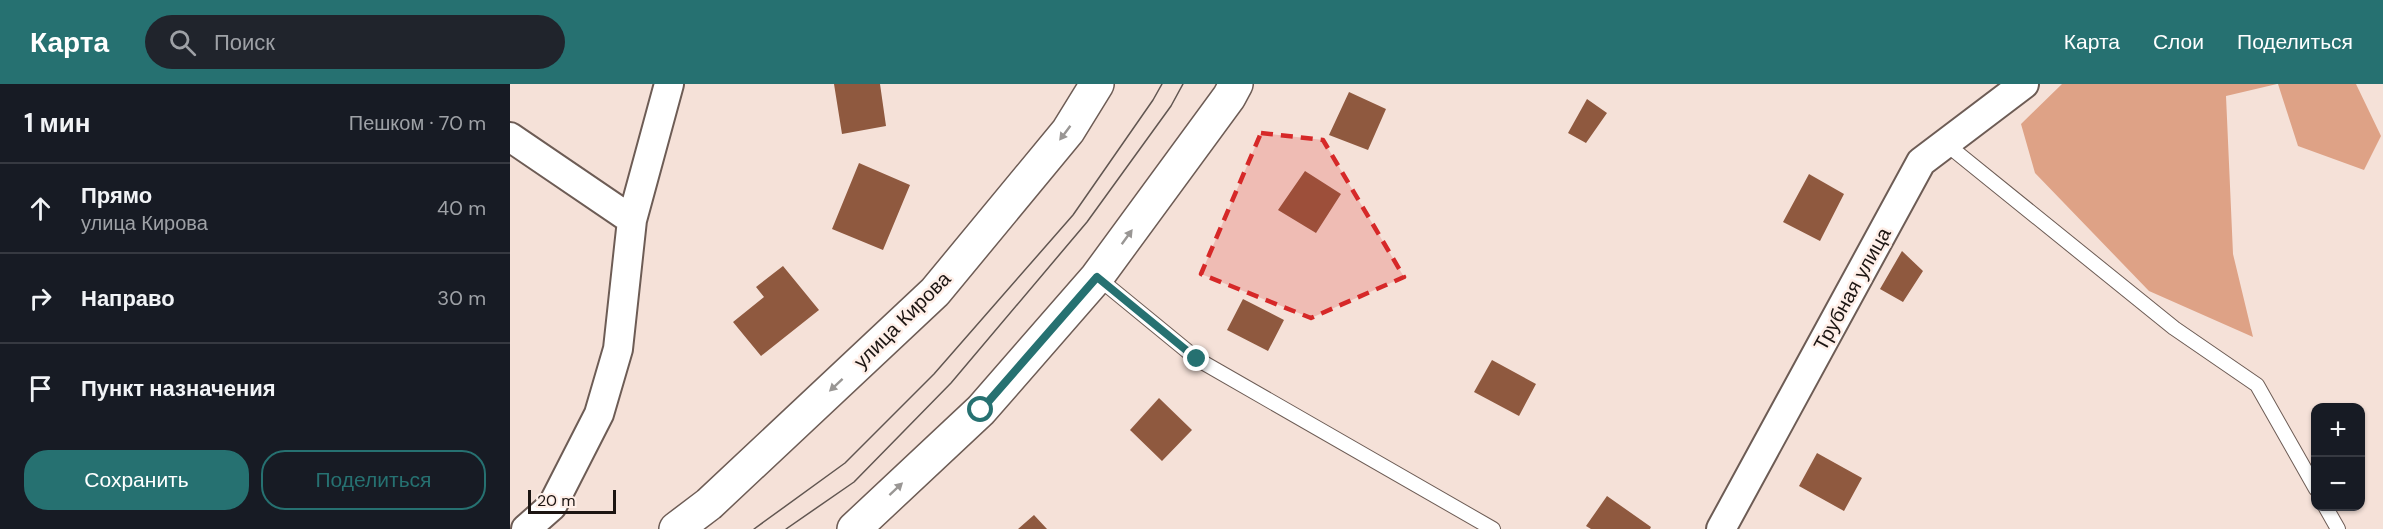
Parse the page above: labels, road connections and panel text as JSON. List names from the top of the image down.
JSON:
{
  "streets": {
    "main road": ["улица Кирова"],
    "street": ["Трубная улица"]
  },
  "scale_bar": "20 m",
  "page": {
    "header": "Карта",
    "search": "Поиск",
    "nav": ["Карта", "Слои", "Поделиться"],
    "heading": ["1 мин", "Пешком · 70 m"],
    "list": [
      ["Прямо", "улица Кирова", "40 m"],
      ["Направо", "30 m"],
      "Пункт назначения"
    ],
    "map_buttons": ["+", "−"],
    "buttons": ["Сохранить", "Поделиться"],
    "scale": "20 m"
  }
}
